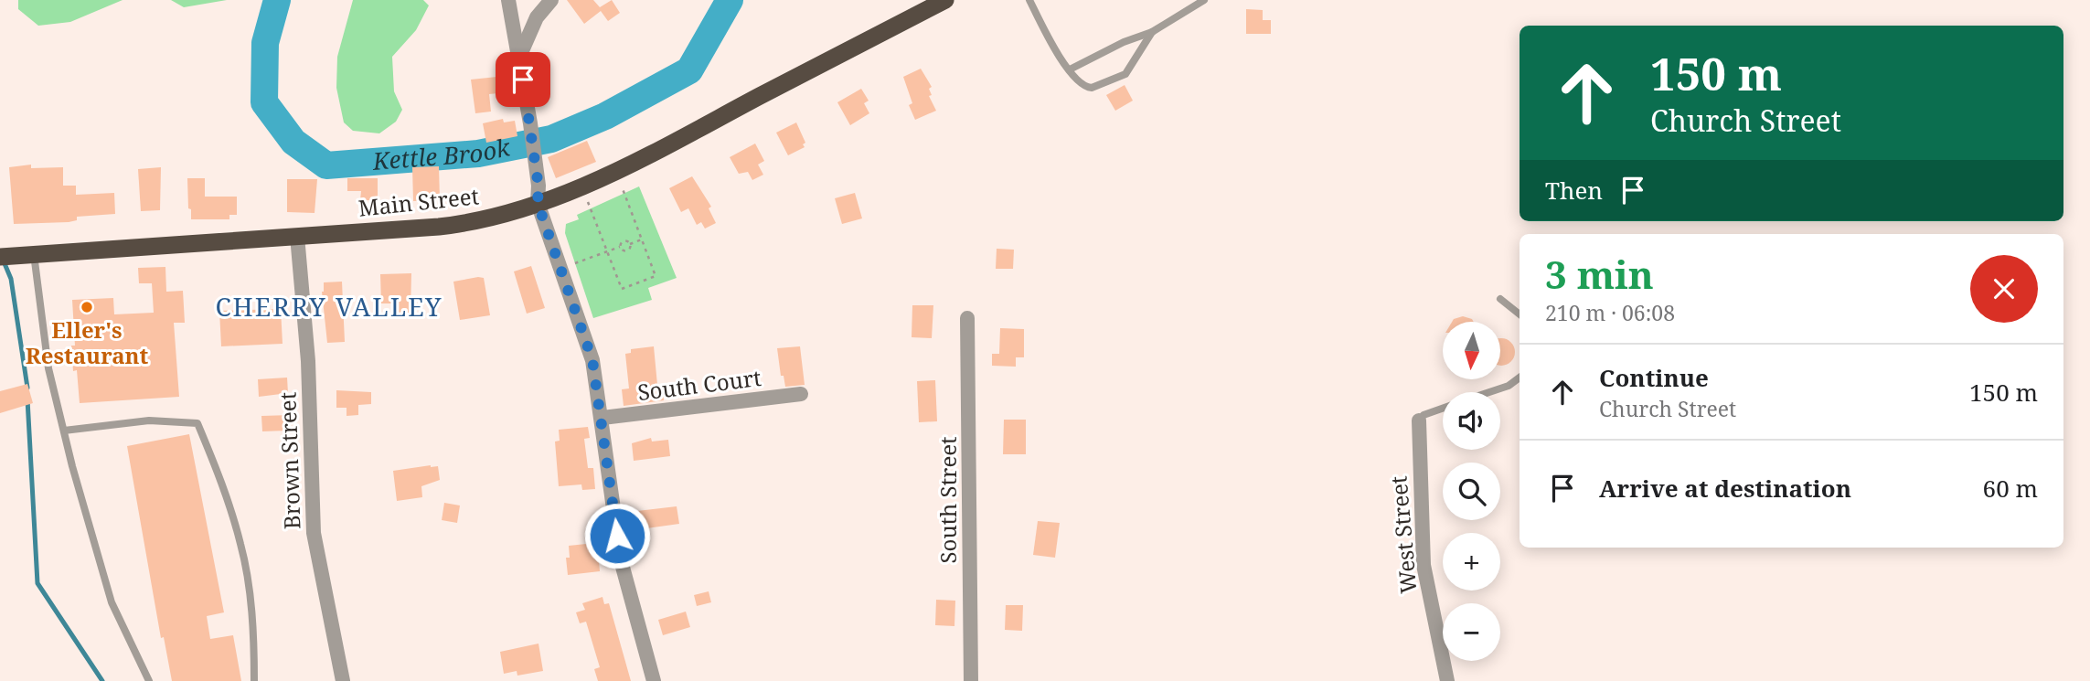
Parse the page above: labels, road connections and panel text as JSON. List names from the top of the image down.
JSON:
{
  "streets": {
    "highway": ["Main Street"],
    "street": [
      "South Court",
      "Brown Street",
      "South Street",
      "West Street"
    ]
  },
  "crossings": [
    ["Main Street", "Brown Street"]
  ],
  "districts": ["CHERRY VALLEY"],
  "water": ["Kettle Brook"],
  "places": ["Eller's Restaurant"],
  "north": "bottom",
  "page": {
    "turn": ["150 m", "Church Street"],
    "then": "Then",
    "heading": ["3 min", "210 m · 06:08"],
    "map_buttons": ["+", "−"],
    "list": [
      {
        "name": "Continue",
        "note": "Church Street",
        "value": "150 m"
      },
      {
        "name": "Arrive at destination",
        "value": "60 m"
      }
    ]
  }
}
